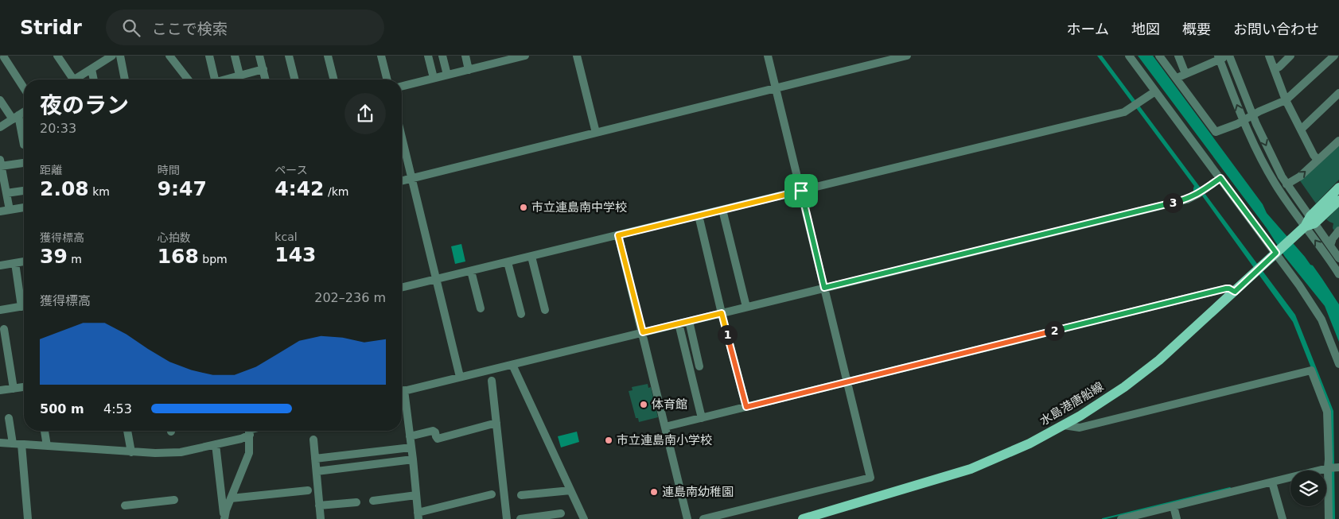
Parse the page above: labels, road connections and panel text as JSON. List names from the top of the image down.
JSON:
{
  "streets": {
    "main road": ["水島港唐船線"]
  },
  "places": [
    "市立連島南中学校",
    "体育館",
    "市立連島南小学校",
    "連島南幼稚園"
  ],
  "page": {
    "header": "Stridr",
    "search": "ここで検索",
    "nav": [
      "ホーム",
      "地図",
      "概要",
      "お問い合わせ"
    ],
    "heading": ["夜のラン", "20:33"],
    "stats": [
      ["距離", "2.08 km"],
      ["時間", "9:47"],
      ["ペース", "4:42 /km"],
      ["獲得標高", "39 m"],
      ["心拍数", "168 bpm"],
      ["kcal", "143"]
    ],
    "pins": ["3", "2", "1"],
    "chart": ["獲得標高", "202–236 m"],
    "list": [
      {
        "name": "500 m",
        "note": "4:53"
      }
    ]
  }
}
